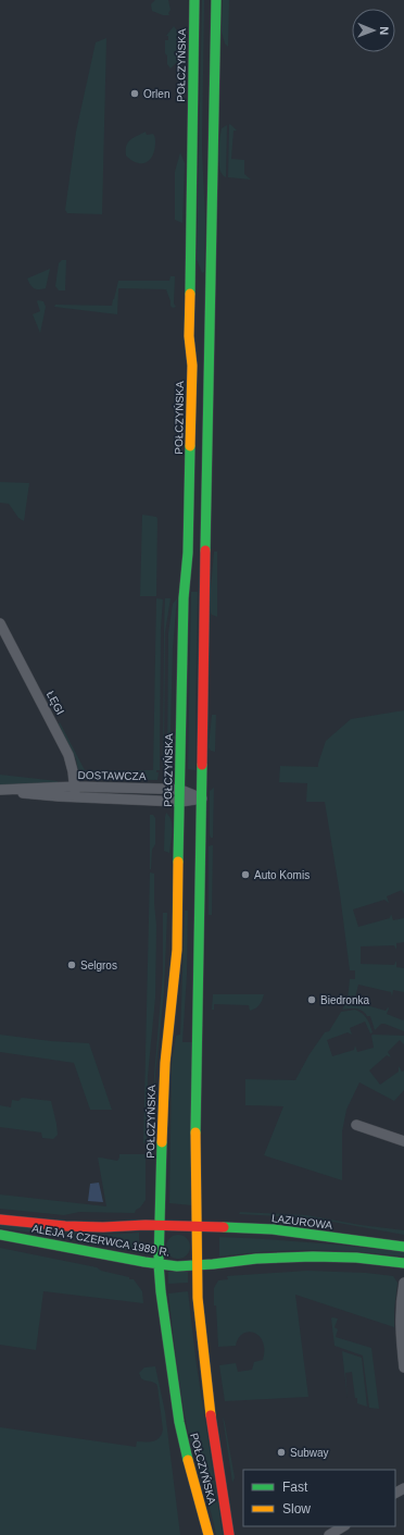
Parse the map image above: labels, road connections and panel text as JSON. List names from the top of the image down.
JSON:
{
  "streets": {
    "main road": ["POŁCZYŃSKA", "LAZUROWA", "ALEJA 4 CZERWCA 1989 R."],
    "street": ["ŁĘGI", "DOSTAWCZA"]
  },
  "crossings": [
    ["POŁCZYŃSKA", "DOSTAWCZA"],
    ["POŁCZYŃSKA", "LAZUROWA"],
    ["POŁCZYŃSKA", "ALEJA 4 CZERWCA 1989 R."],
    ["ŁĘGI", "DOSTAWCZA"],
    ["LAZUROWA", "ALEJA 4 CZERWCA 1989 R."]
  ],
  "places": [
    "Orlen",
    "Auto Komis",
    "Selgros",
    "Biedronka",
    "Subway"
  ],
  "legend": ["Fast", "Slow"],
  "north": "right"
}
